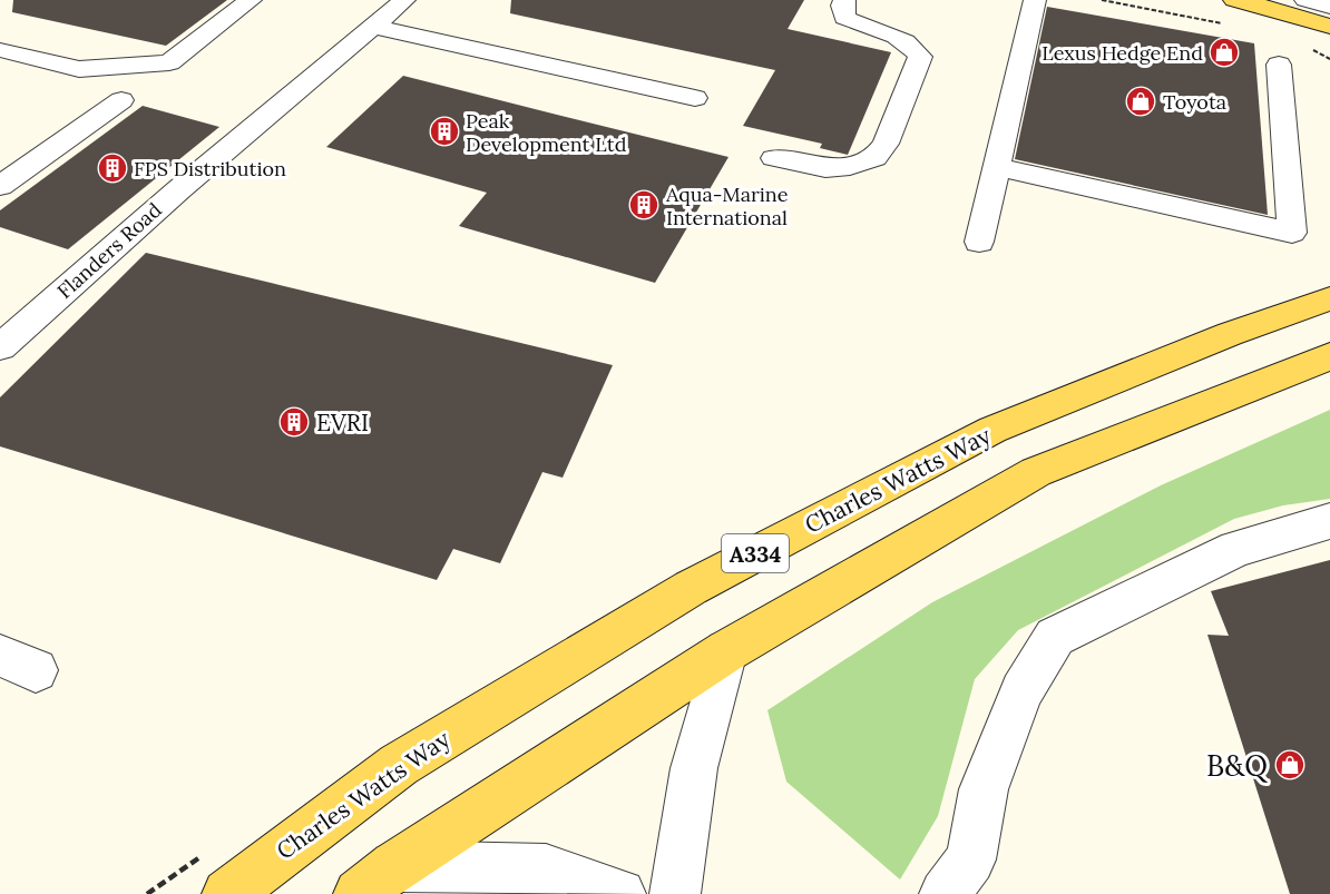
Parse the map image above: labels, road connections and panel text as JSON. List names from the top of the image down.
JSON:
{
  "streets": {
    "main road": ["Charles Watts Way", "A334"],
    "street": ["Flanders Road"]
  },
  "places": {
    "shop": ["Lexus Hedge End", "Toyota", "B&Q"],
    "building": [
      "Peak Development Ltd",
      "FPS Distribution",
      "Aqua-Marine International",
      "EVRI"
    ]
  }
}
